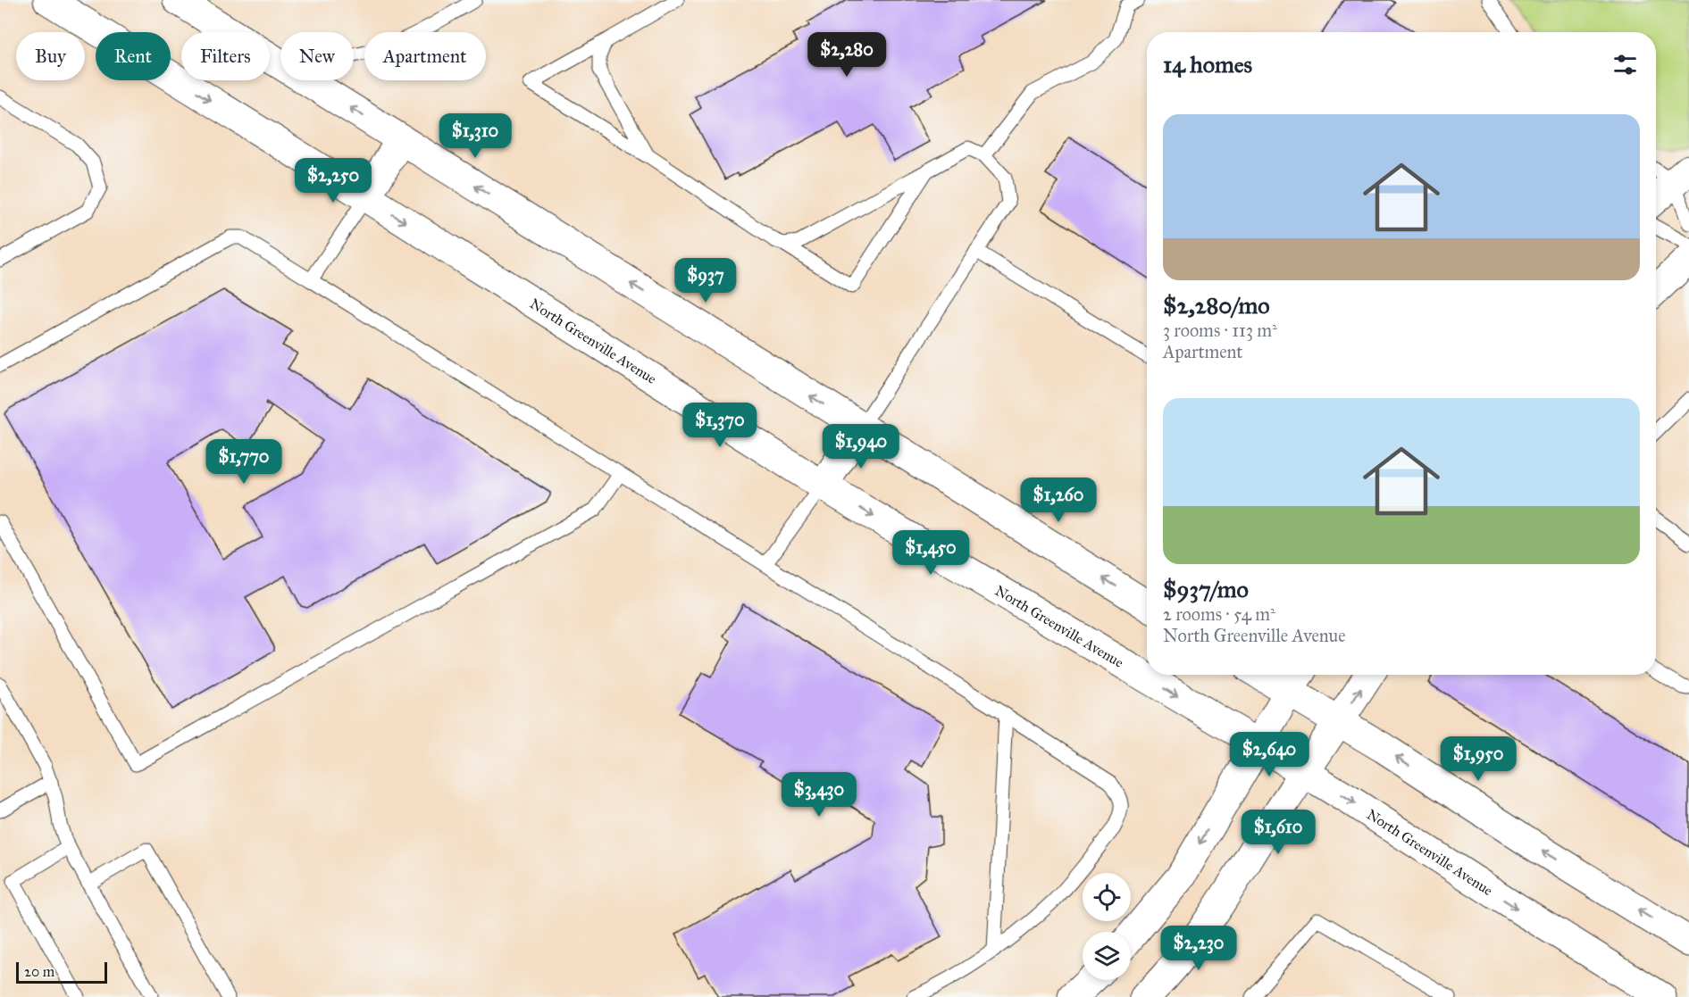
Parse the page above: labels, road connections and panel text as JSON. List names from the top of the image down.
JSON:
{
  "streets": {
    "main road": ["North Greenville Avenue"]
  },
  "scale_bar": "20 m",
  "page": {
    "price": [
      "$2,280",
      "$1,310",
      "$2,250",
      "$937",
      "$1,370",
      "$1,940",
      "$1,770",
      "$1,260",
      "$1,450",
      "$2,640",
      "$1,950",
      "$3,430",
      "$1,610",
      "$2,230"
    ],
    "chip": [
      "Buy",
      "Rent",
      "Filters",
      "New",
      "Apartment"
    ],
    "heading": "14 homes",
    "list": [
      {
        "name": "$2,280/mo",
        "note": "3 rooms · 113 m² · Apartment"
      },
      {
        "name": "$937/mo",
        "note": "2 rooms · 54 m² · North Greenville Avenue"
      }
    ],
    "scale": "20 m"
  }
}
